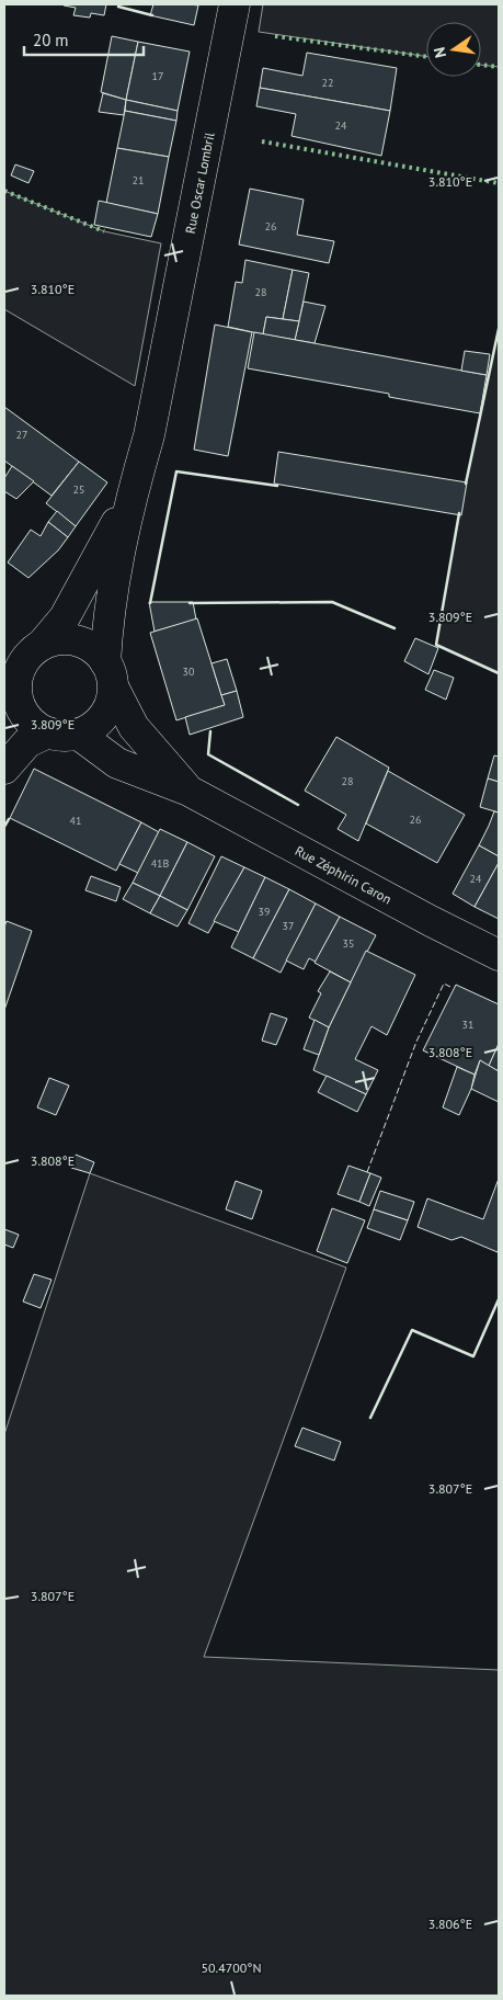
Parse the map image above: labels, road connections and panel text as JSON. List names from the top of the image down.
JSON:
{
  "streets": {
    "street": ["Rue Oscar Lombril", "Rue Zéphirin Caron"]
  },
  "crossings": [
    ["Rue Oscar Lombril", "Rue Zéphirin Caron"]
  ],
  "house_numbers": [
    "17",
    "22",
    "24",
    "21",
    "26",
    "28",
    "27",
    "25",
    "30",
    "28",
    "26",
    "41",
    "41B",
    "24",
    "39",
    "37",
    "35",
    "31"
  ],
  "scale_bar": "20 m",
  "north": "left",
  "coordinates": [
    "3.810°E",
    "3.809°E",
    "3.808°E",
    "3.807°E",
    "3.806°E",
    "50.4700°N"
  ]
}
